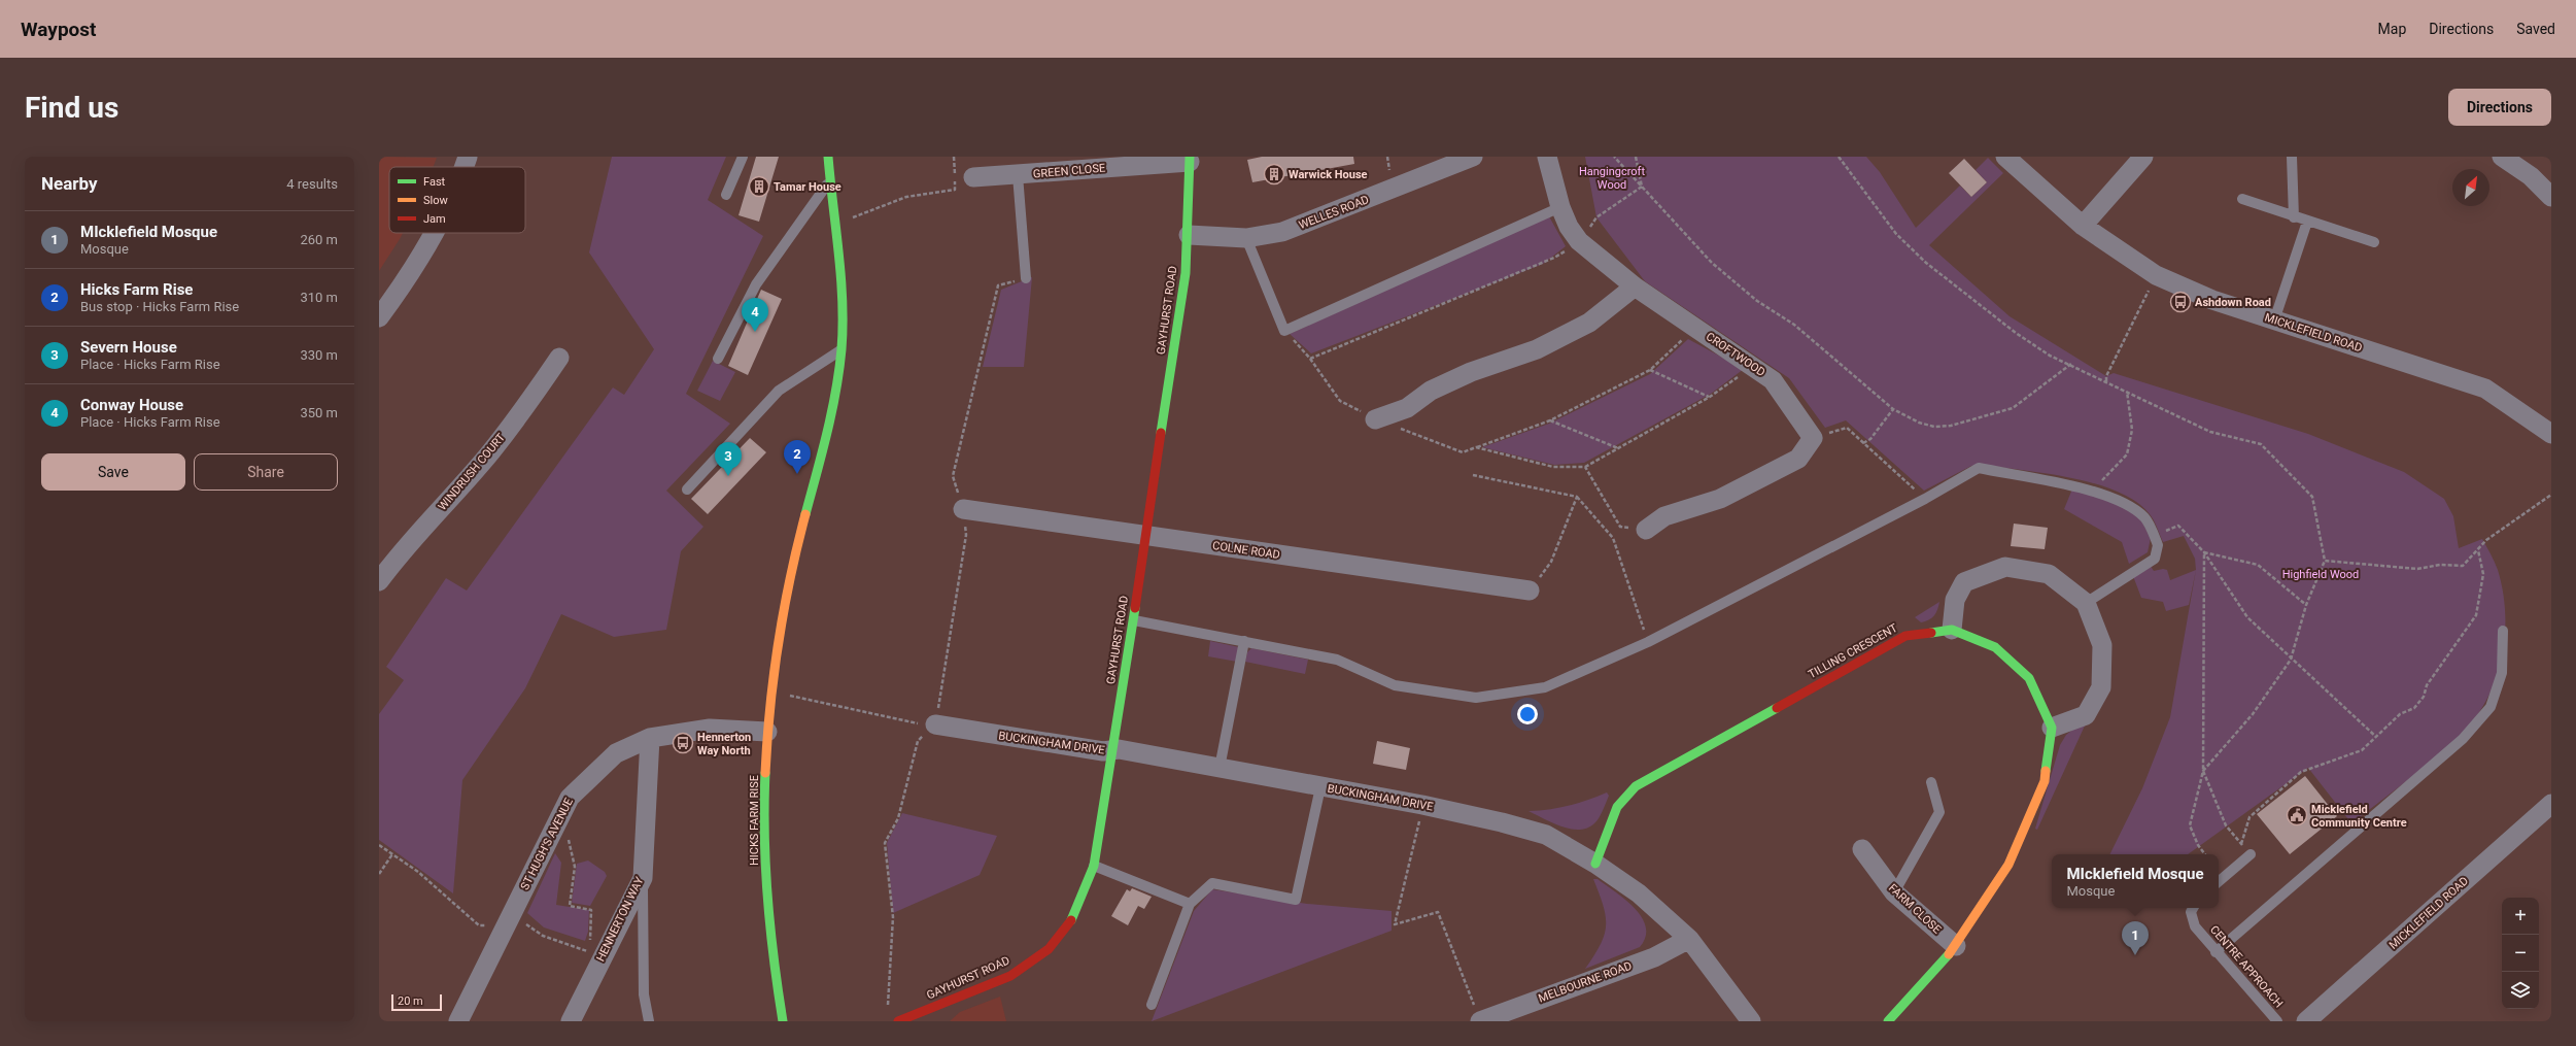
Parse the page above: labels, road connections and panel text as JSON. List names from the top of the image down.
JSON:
{
  "streets": {
    "street": [
      "GREEN CLOSE",
      "WELLES ROAD",
      "GAYHURST ROAD",
      "MICKLEFIELD ROAD",
      "CROFTWOOD",
      "WINDRUSH COURT",
      "COLNE ROAD",
      "TILLING CRESCENT",
      "BUCKINGHAM DRIVE",
      "HICKS FARM RISE",
      "ST HUGH'S AVENUE",
      "FARM CLOSE",
      "HENNERTON WAY",
      "MELBOURNE ROAD"
    ],
    "lane": ["CENTRE APPROACH"]
  },
  "crossings": [
    ["GREEN CLOSE", "GAYHURST ROAD"],
    ["WELLES ROAD", "GAYHURST ROAD"],
    ["GAYHURST ROAD", "COLNE ROAD"],
    ["GAYHURST ROAD", "BUCKINGHAM DRIVE"],
    ["TILLING CRESCENT", "BUCKINGHAM DRIVE"],
    ["BUCKINGHAM DRIVE", "MELBOURNE ROAD"],
    ["HICKS FARM RISE", "ST HUGH'S AVENUE"],
    ["ST HUGH'S AVENUE", "HENNERTON WAY"]
  ],
  "parks": ["Hangingcroft Wood", "Highfield Wood"],
  "places": {
    "building": ["Warwick House", "Tamar House"],
    "bus stop": ["Ashdown Road", "Hennerton Way North"],
    "public building": ["Micklefield Community Centre"]
  },
  "legend": ["Fast", "Slow", "Jam"],
  "scale_bar": "20 m",
  "north": "top right",
  "page": {
    "header": "Waypost",
    "nav": ["Map", "Directions", "Saved"],
    "buttons": [
      "Directions",
      ["Save", "Share"]
    ],
    "title": "Find us",
    "heading": ["Nearby", "4 results"],
    "list": [
      {
        "mark": "1",
        "name": "MIcklefield Mosque",
        "note": "Mosque",
        "value": "260 m"
      },
      {
        "mark": "2",
        "name": "Hicks Farm Rise",
        "note": "Bus stop · Hicks Farm Rise",
        "value": "310 m"
      },
      {
        "mark": "3",
        "name": "Severn House",
        "note": "Place · Hicks Farm Rise",
        "value": "330 m"
      },
      {
        "mark": "4",
        "name": "Conway House",
        "note": "Place · Hicks Farm Rise",
        "value": "350 m"
      }
    ],
    "pins": [
      "4",
      "2",
      "3",
      "1"
    ],
    "popup": ["MIcklefield Mosque", "Mosque"],
    "map_buttons": ["+", "−"],
    "scale": "20 m"
  }
}
